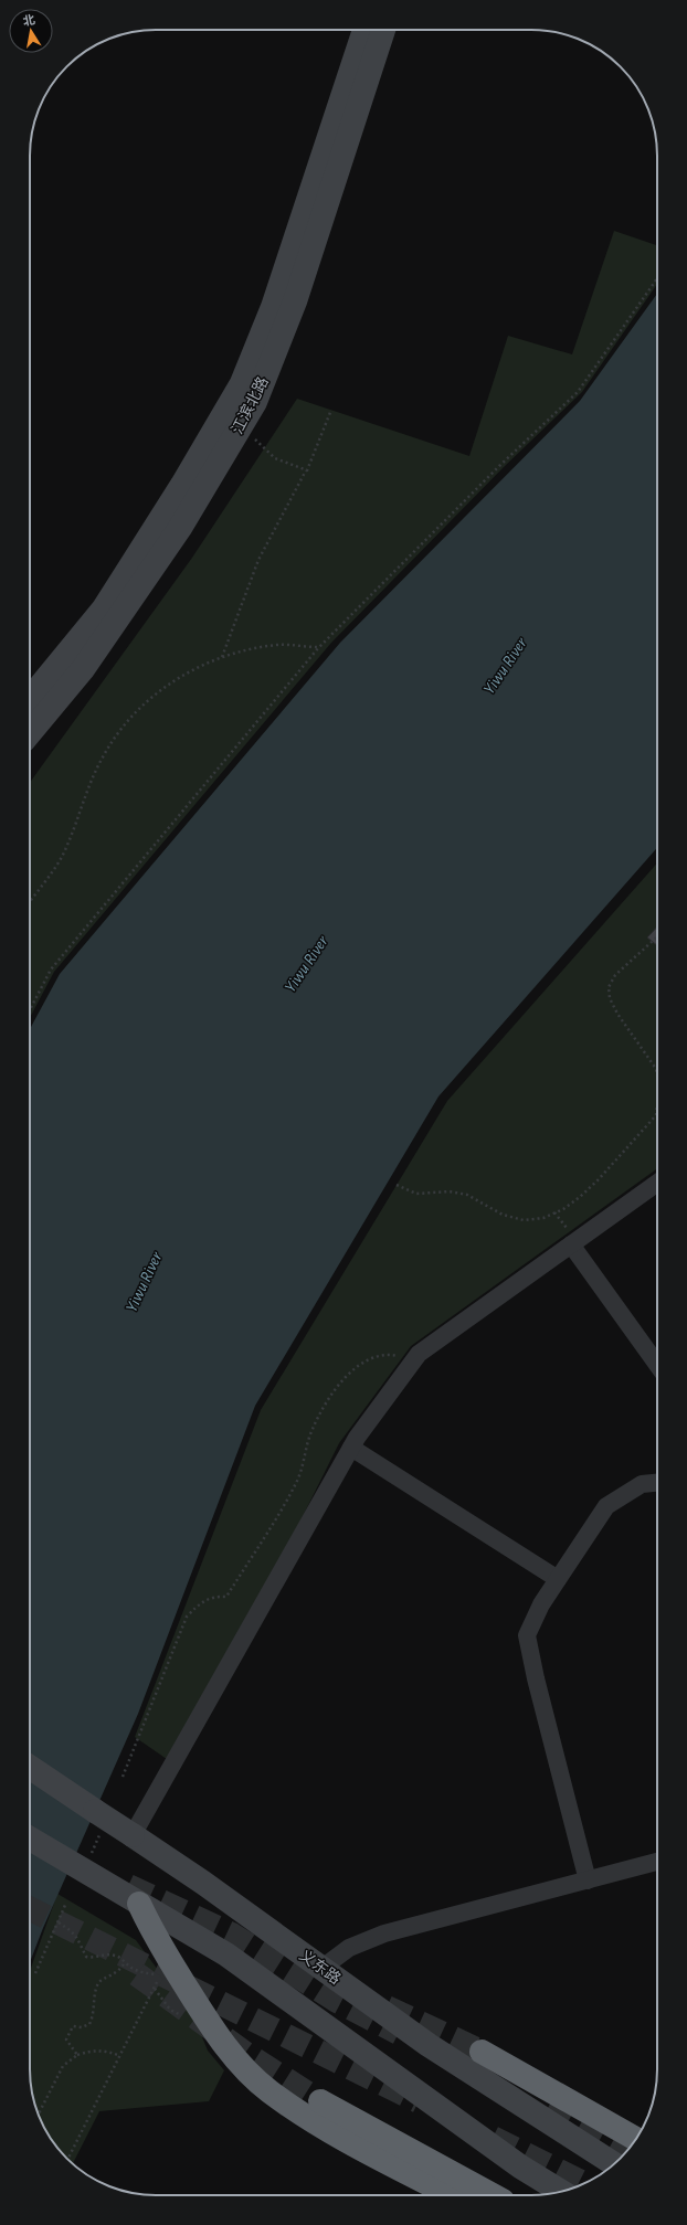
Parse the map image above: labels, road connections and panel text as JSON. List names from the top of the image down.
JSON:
{
  "streets": {
    "main road": ["江滨北路", "义东路"]
  },
  "water": ["Yiwu River"],
  "north": "top"
}
